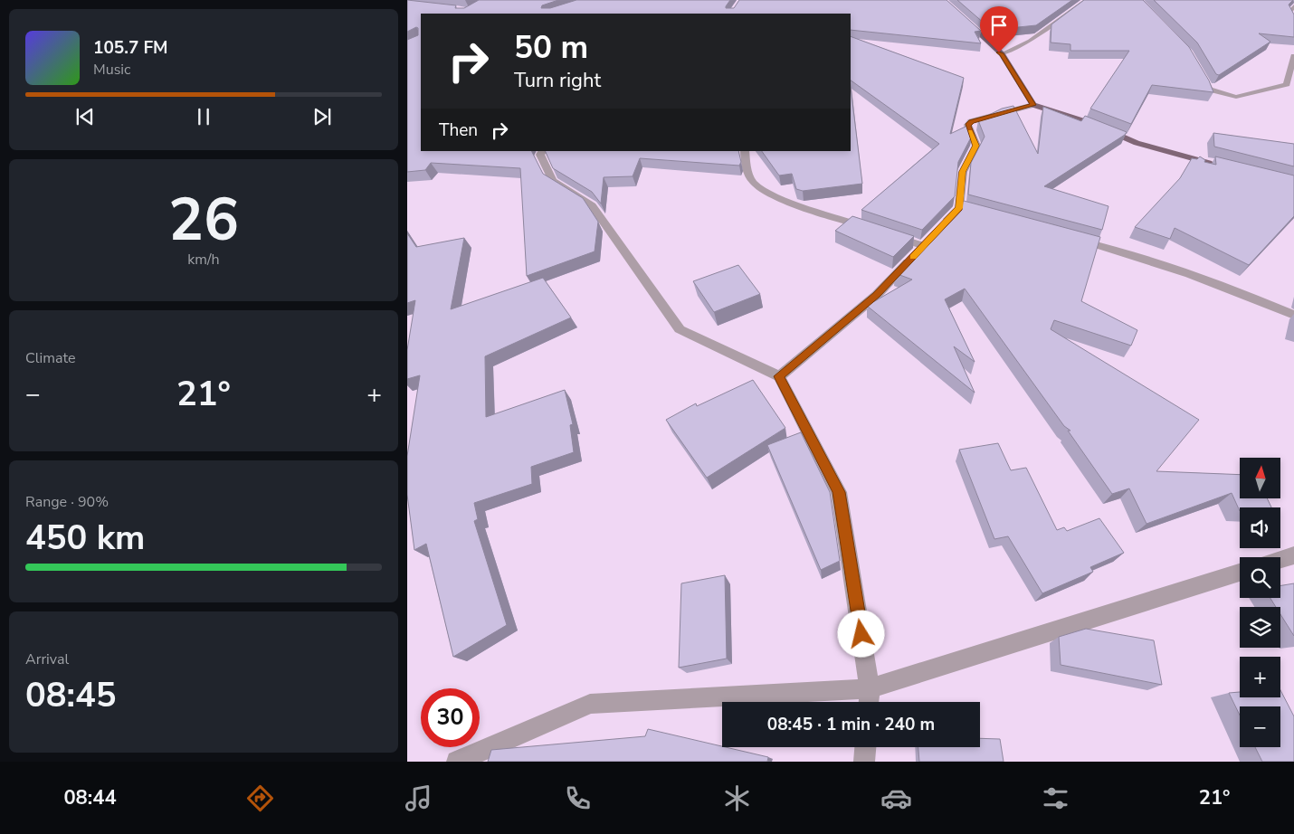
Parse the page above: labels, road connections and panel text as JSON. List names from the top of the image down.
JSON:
{
  "north": "top",
  "page": {
    "turn": ["50 m", "Turn right"],
    "song": ["105.7 FM", "Music"],
    "then": "Then",
    "tile": [
      ["26", "km/h"],
      "Climate",
      ["Range · 90%", "450 km"],
      ["Arrival", "08:45"]
    ],
    "heat": ["−", "21°", "+"],
    "map_buttons": ["+", "−"],
    "limit": "30",
    "trip": "08:45 · 1 min · 240 m",
    "tabs": ["08:44", "21°"]
  }
}
